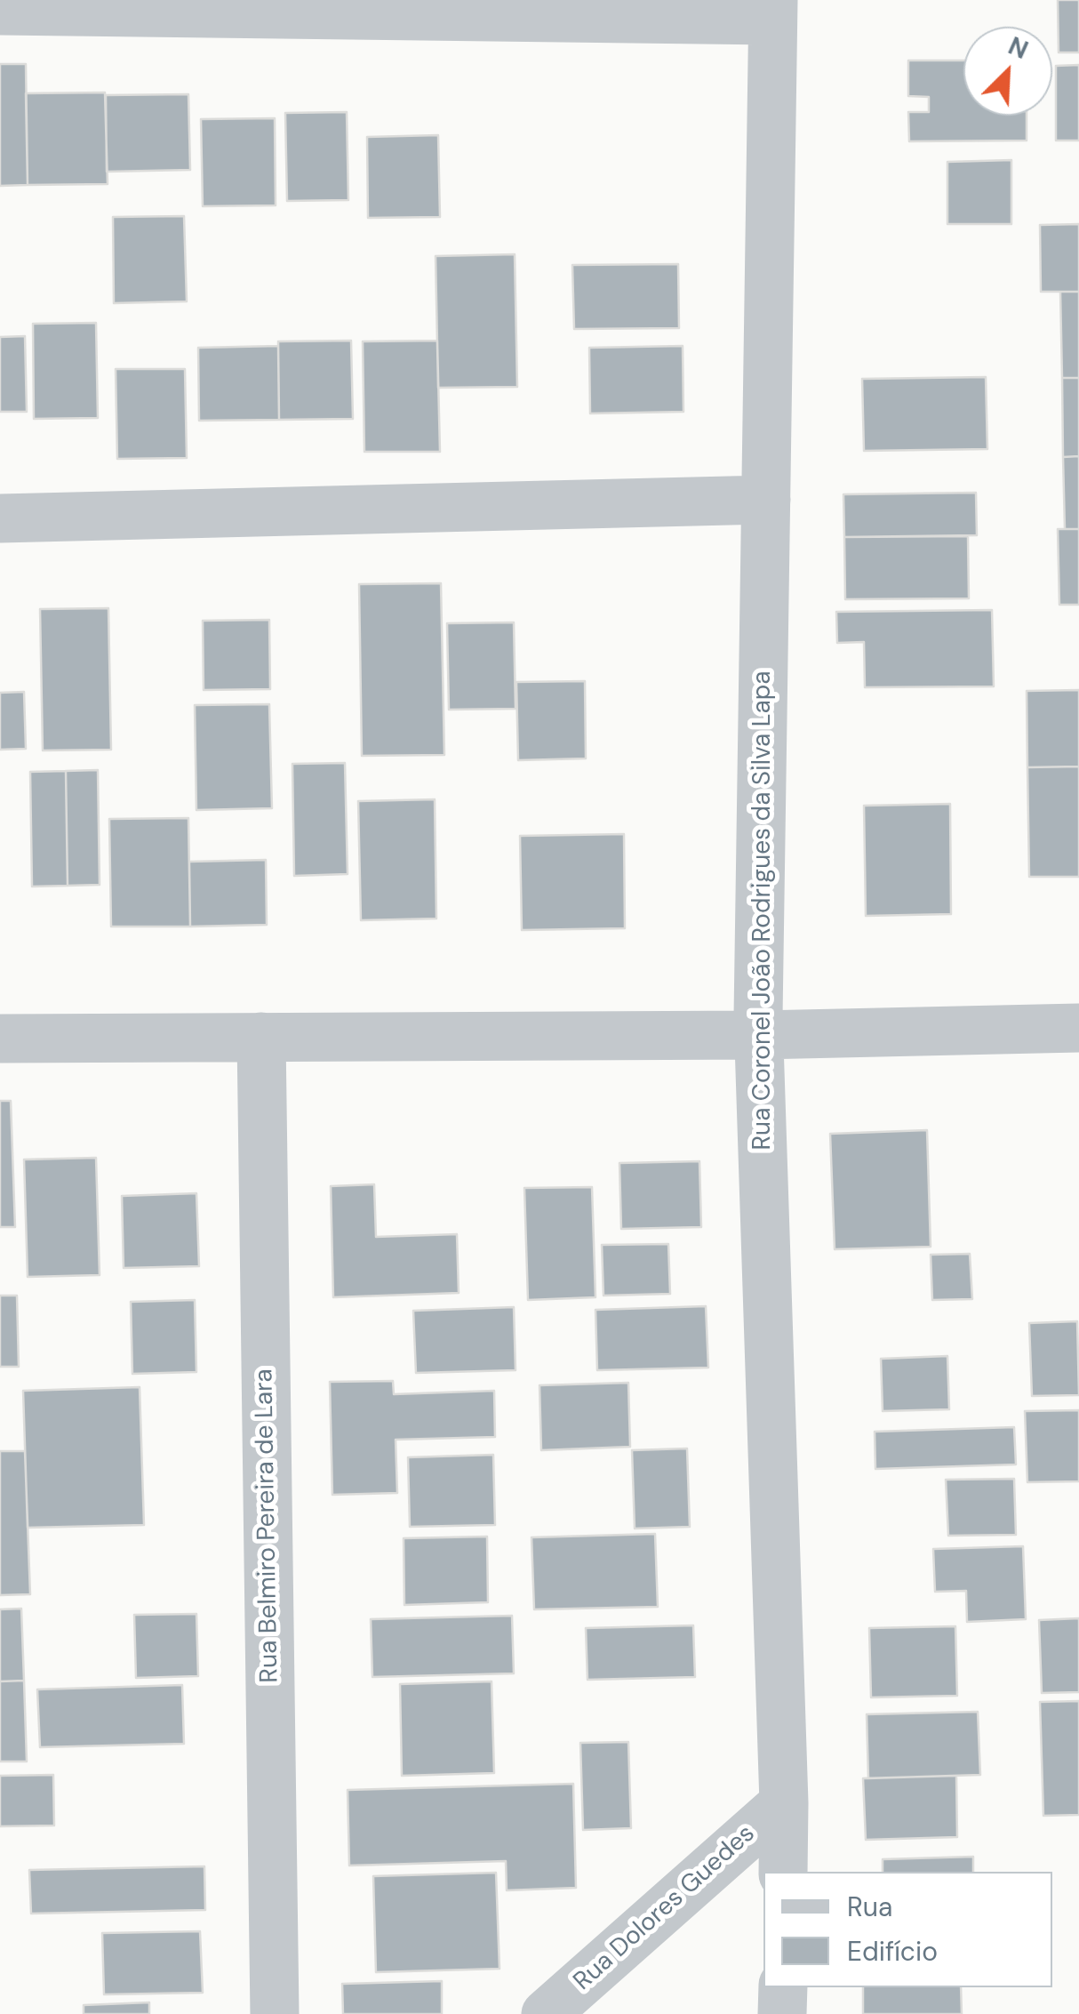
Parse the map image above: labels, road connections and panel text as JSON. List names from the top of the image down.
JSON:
{
  "streets": {
    "street": ["Rua Coronel João Rodrigues da Silva Lapa", "Rua Belmiro Pereira de Lara", "Rua Dolores Guedes"]
  },
  "crossings": [
    ["Rua Coronel João Rodrigues da Silva Lapa", "Rua Dolores Guedes"]
  ],
  "legend": ["Rua", "Edifício"],
  "north": "top right"
}
